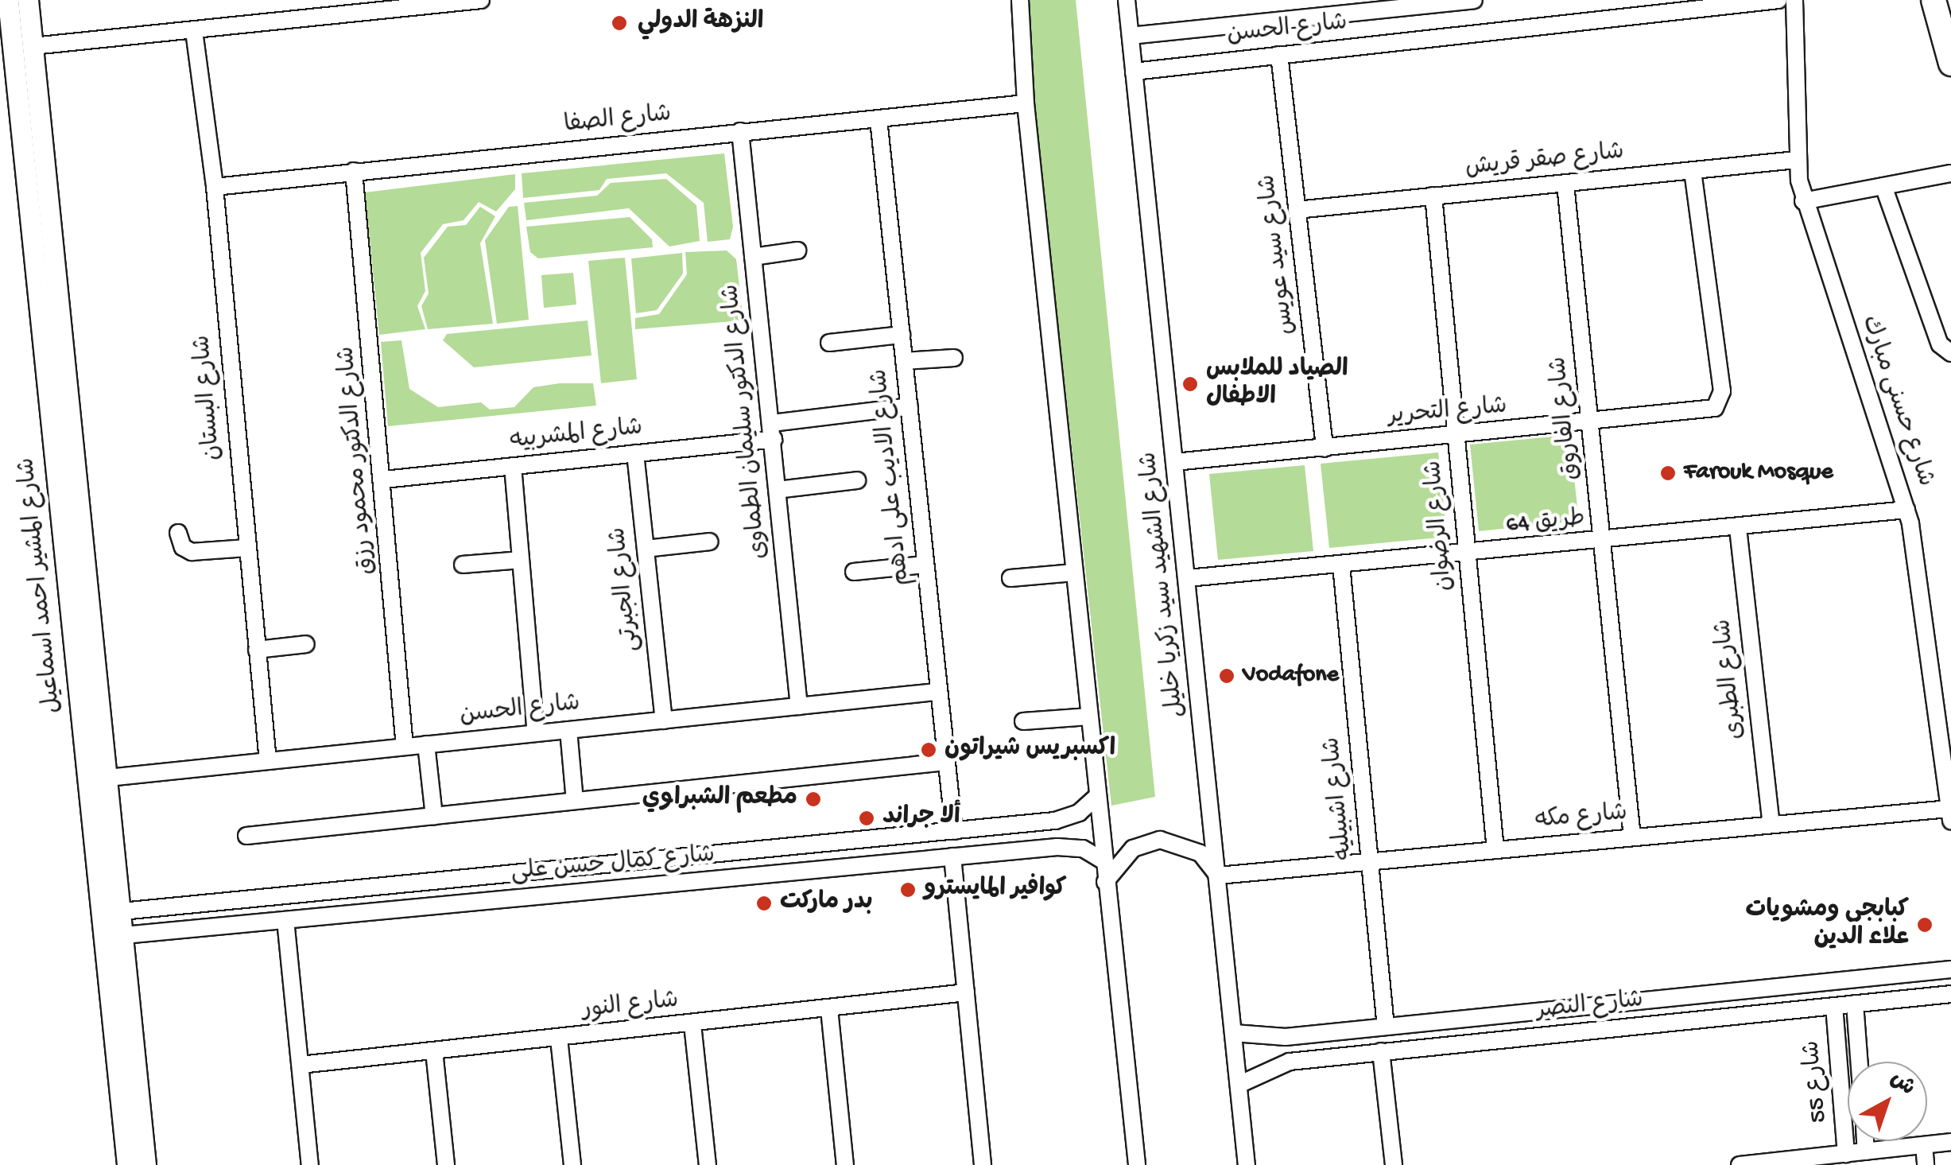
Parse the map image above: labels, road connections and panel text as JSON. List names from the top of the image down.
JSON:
{
  "streets": {
    "main road": ["شارع المشير احمد اسماعيل"],
    "street": [
      "شارع الحسن",
      "شارع الصفا",
      "شارع صقر قريش",
      "شارع سيد عويس",
      "شارع البستان",
      "شارع حسنى مبارك",
      "شارع التحرير",
      "شارع الفاروق",
      "شارع الدكتور سليمان الطماوى",
      "شارع المشربيه",
      "شارع الدكتور محمود رزق",
      "شارع الاديب على ادهم",
      "طريق 64",
      "شارع الرضوان",
      "شارع الشهيد سيد زكريا خليل",
      "شارع الجبرتى",
      "شارع الطبرى",
      "شارع اشبيليه",
      "شارع مكه",
      "شارع كمال حسن على",
      "شارع النور",
      "شارع النصر",
      "شارع 55"
    ]
  },
  "crossings": [
    ["شارع الحسن", "شارع سيد عويس"],
    ["شارع الحسن", "شارع البستان"],
    ["شارع الحسن", "شارع الدكتور سليمان الطماوى"],
    ["شارع الحسن", "شارع الدكتور محمود رزق"],
    ["شارع الحسن", "شارع الاديب على ادهم"],
    ["شارع الحسن", "شارع الشهيد سيد زكريا خليل"],
    ["شارع الحسن", "شارع المشير احمد اسماعيل"],
    ["شارع الحسن", "شارع الجبرتى"],
    ["شارع الصفا", "شارع البستان"],
    ["شارع الصفا", "شارع الدكتور سليمان الطماوى"],
    ["شارع الصفا", "شارع الدكتور محمود رزق"],
    ["شارع الصفا", "شارع الاديب على ادهم"],
    ["شارع صقر قريش", "شارع سيد عويس"],
    ["شارع صقر قريش", "شارع حسنى مبارك"],
    ["شارع صقر قريش", "شارع التحرير"],
    ["شارع صقر قريش", "شارع الفاروق"],
    ["شارع صقر قريش", "شارع الرضوان"],
    ["شارع سيد عويس", "شارع التحرير"],
    ["شارع حسنى مبارك", "طريق 64"],
    ["شارع حسنى مبارك", "شارع مكه"],
    ["شارع التحرير", "شارع الفاروق"],
    ["شارع التحرير", "شارع الرضوان"],
    ["شارع التحرير", "شارع الشهيد سيد زكريا خليل"],
    ["شارع الفاروق", "طريق 64"],
    ["شارع الفاروق", "شارع مكه"],
    ["شارع الدكتور سليمان الطماوى", "شارع المشربيه"],
    ["شارع المشربيه", "شارع الدكتور محمود رزق"],
    ["شارع المشربيه", "شارع الاديب على ادهم"],
    ["شارع المشربيه", "شارع الجبرتى"],
    ["شارع الاديب على ادهم", "شارع كمال حسن على"],
    ["طريق 64", "شارع الرضوان"],
    ["طريق 64", "شارع الشهيد سيد زكريا خليل"],
    ["طريق 64", "شارع الطبرى"],
    ["طريق 64", "شارع اشبيليه"],
    ["شارع الرضوان", "شارع مكه"],
    ["شارع الشهيد سيد زكريا خليل", "شارع مكه"],
    ["شارع الشهيد سيد زكريا خليل", "شارع النصر"],
    ["شارع المشير احمد اسماعيل", "شارع كمال حسن على"],
    ["شارع الطبرى", "شارع مكه"],
    ["شارع اشبيليه", "شارع مكه"],
    ["شارع اشبيليه", "شارع النصر"],
    ["شارع النصر", "شارع 55"]
  ],
  "places": [
    "النزهة الدولي",
    "الصياد للملابس الاطفال",
    "Farouk Mosque",
    "Vodafone",
    "اكسبريس شيراتون",
    "مطعم الشبراوي",
    "ألا جراند",
    "كوافير المايسترو",
    "بدر ماركت",
    "كبابجي ومشويات علاء الدين"
  ],
  "north": "top right"
}
